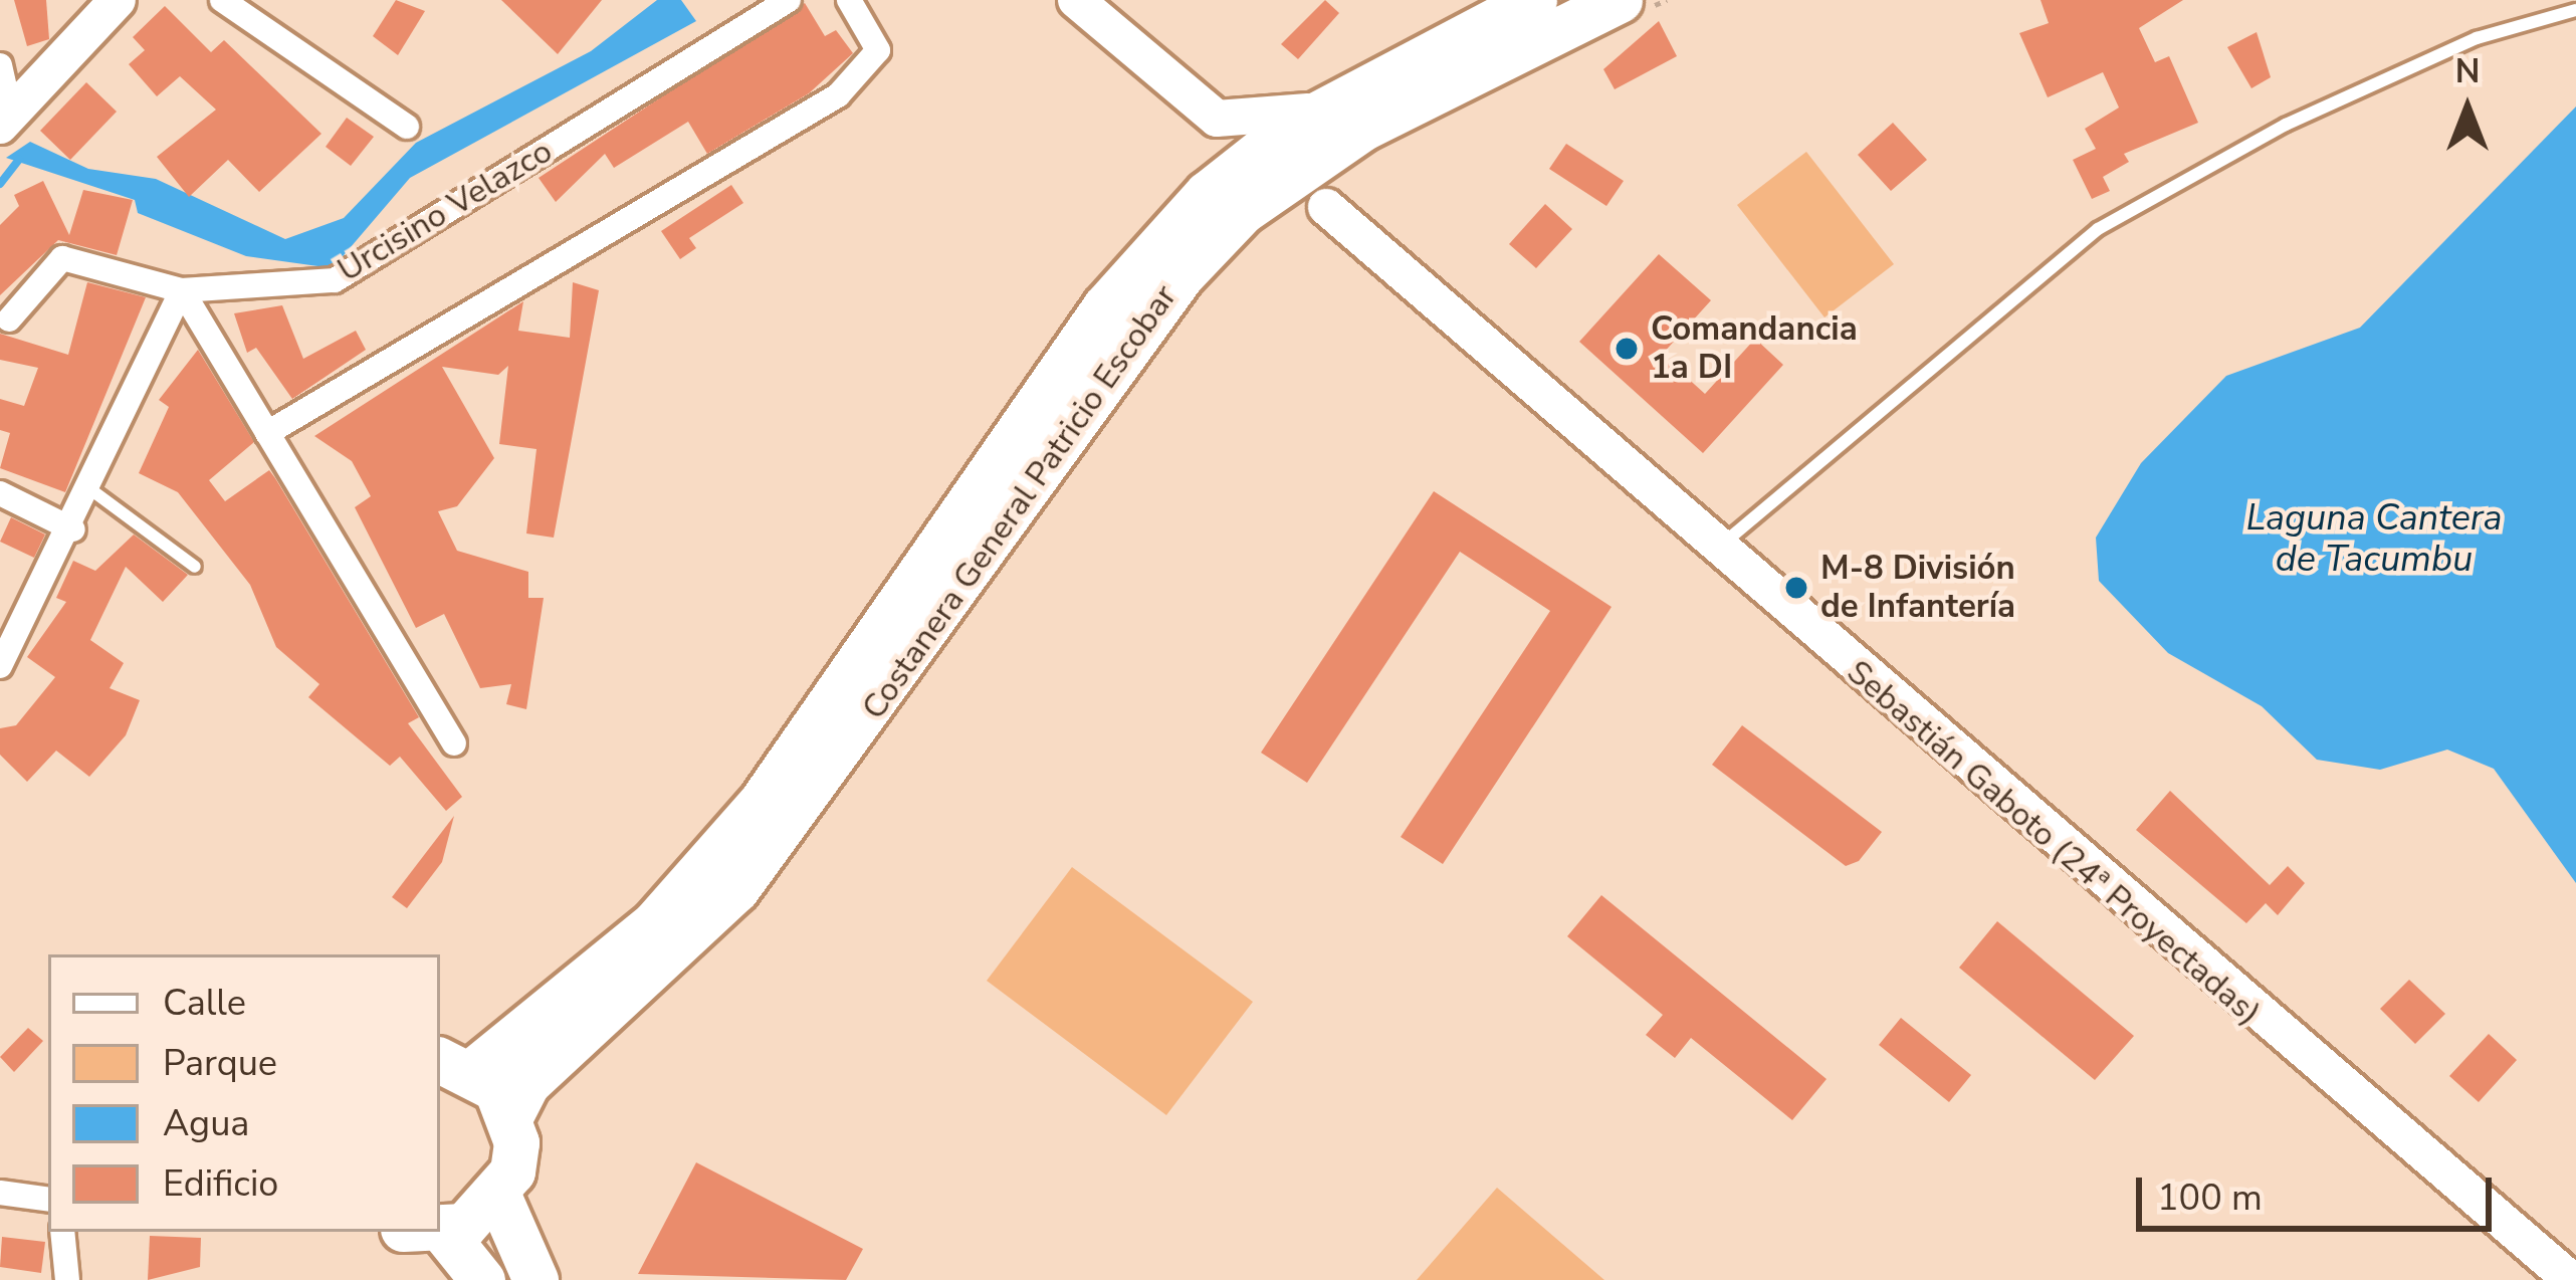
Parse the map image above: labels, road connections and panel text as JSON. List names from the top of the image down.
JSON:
{
  "streets": {
    "highway": ["Costanera General Patricio Escobar"],
    "street": ["Urcisino Velazco", "Sebastián Gaboto (24ª Proyectadas)"]
  },
  "water": ["Laguna Cantera de Tacumbu"],
  "places": ["Comandancia 1a DI", "M-8 División de Infantería"],
  "legend": [
    "Calle",
    "Parque",
    "Agua",
    "Edificio"
  ],
  "scale_bar": "100 m",
  "north": "top"
}
